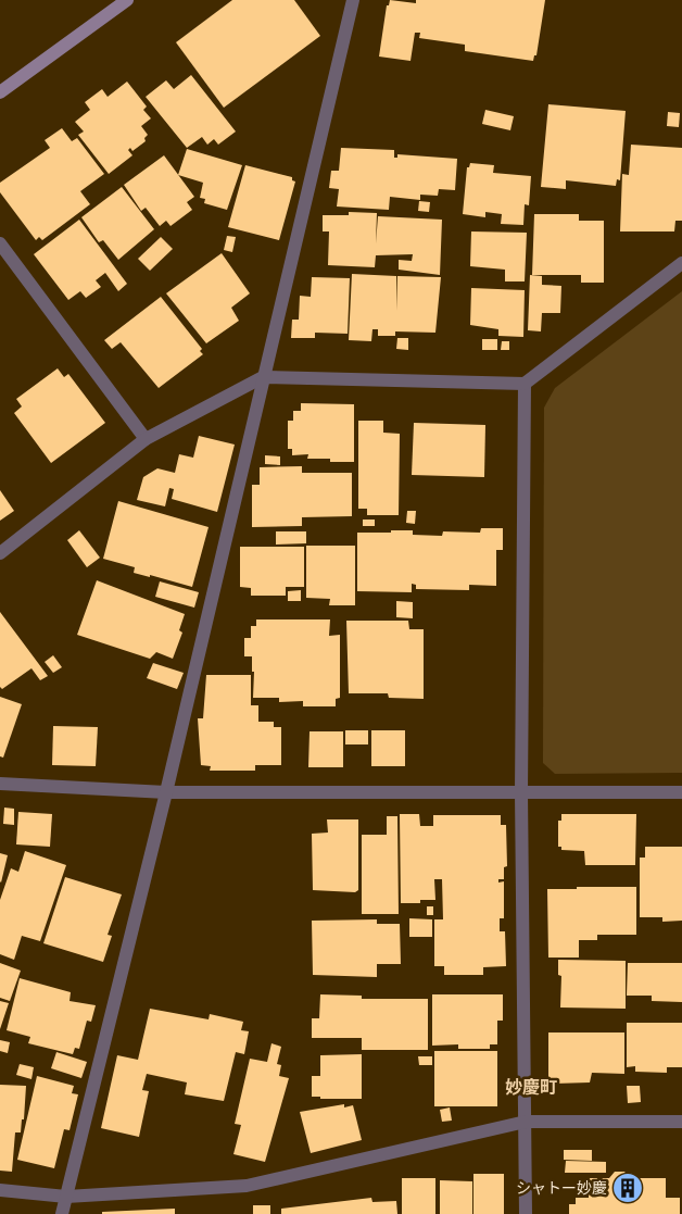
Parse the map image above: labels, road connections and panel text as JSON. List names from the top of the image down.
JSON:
{
  "districts": ["妙慶町"],
  "places": {
    "building": ["シャトー妙慶"]
  }
}
